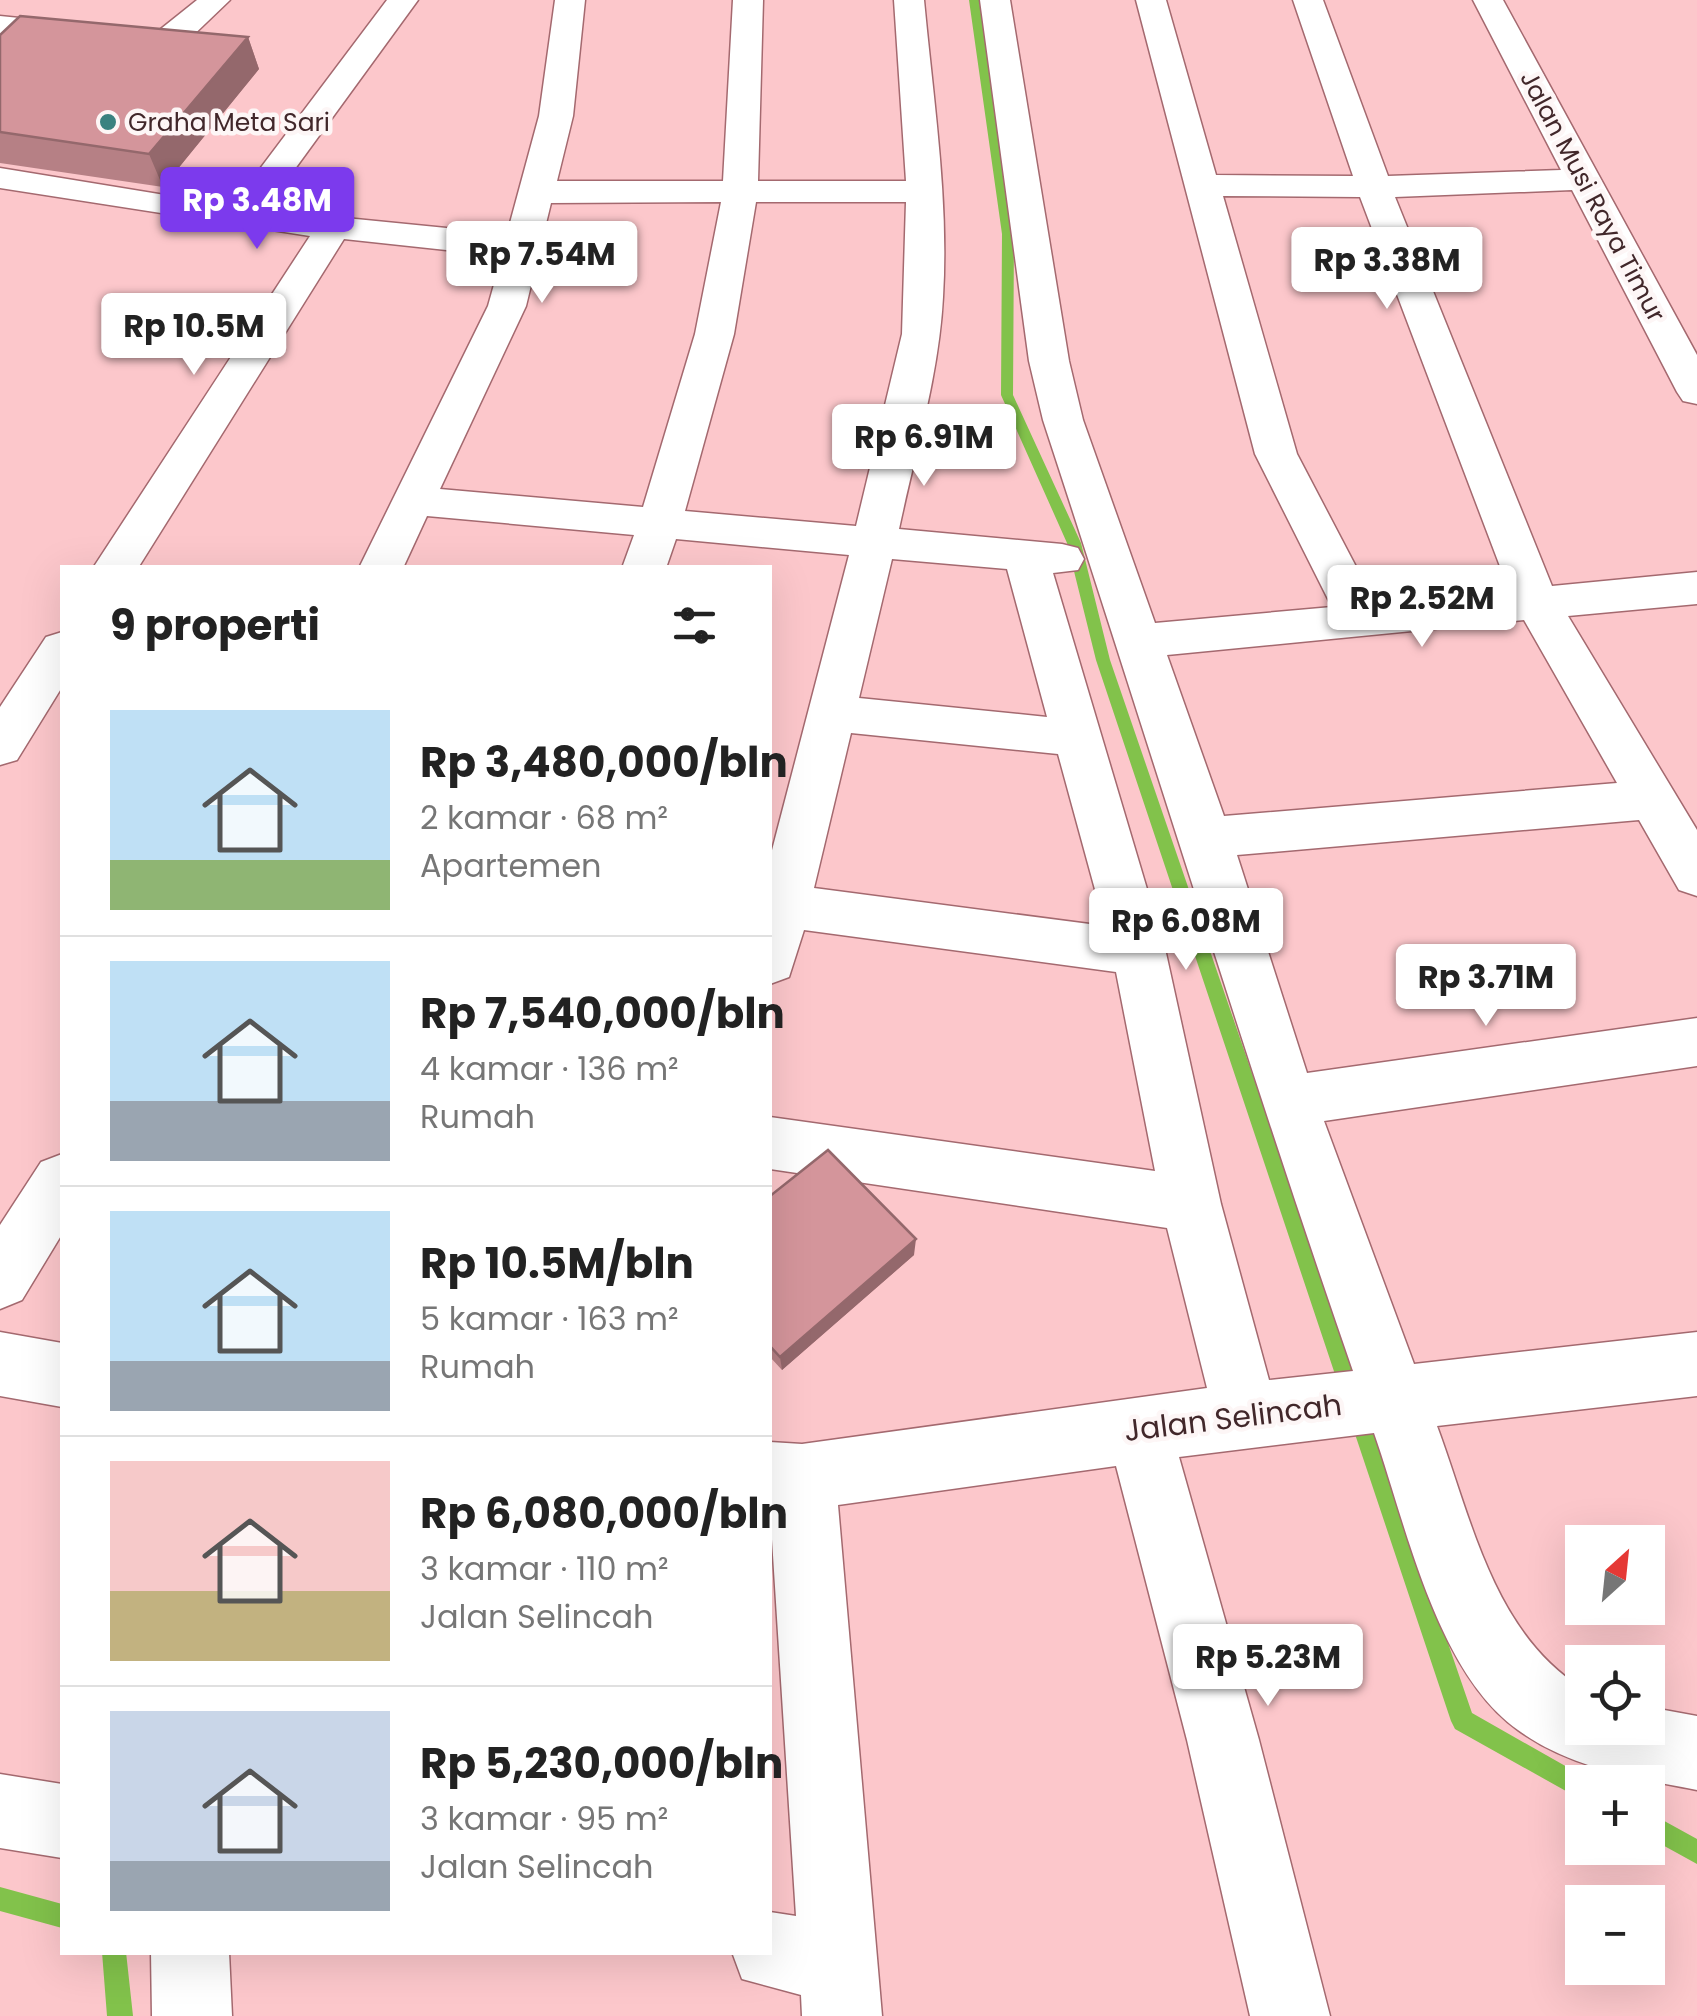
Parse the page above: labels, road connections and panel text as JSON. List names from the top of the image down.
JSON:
{
  "streets": {
    "street": ["Jalan Musi Raya Timur", "Jalan Selincah"]
  },
  "places": ["Graha Meta Sari"],
  "north": "top right",
  "page": {
    "price": [
      "Rp 3.48M",
      "Rp 7.54M",
      "Rp 3.38M",
      "Rp 10.5M",
      "Rp 6.91M",
      "Rp 2.52M",
      "Rp 6.08M",
      "Rp 3.71M",
      "Rp 5.23M"
    ],
    "heading": "9 properti",
    "list": [
      {
        "name": "Rp 3,480,000/bln",
        "note": "2 kamar · 68 m² · Apartemen"
      },
      {
        "name": "Rp 7,540,000/bln",
        "note": "4 kamar · 136 m² · Rumah"
      },
      {
        "name": "Rp 10.5M/bln",
        "note": "5 kamar · 163 m² · Rumah"
      },
      {
        "name": "Rp 6,080,000/bln",
        "note": "3 kamar · 110 m² · Jalan Selincah"
      },
      {
        "name": "Rp 5,230,000/bln",
        "note": "3 kamar · 95 m² · Jalan Selincah"
      }
    ],
    "map_buttons": ["+", "−"]
  }
}
